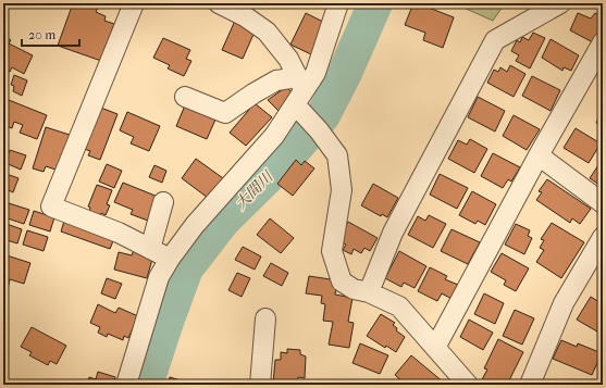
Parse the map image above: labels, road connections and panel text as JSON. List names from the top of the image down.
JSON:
{
  "water": ["大間川"],
  "scale_bar": "20 m"
}
